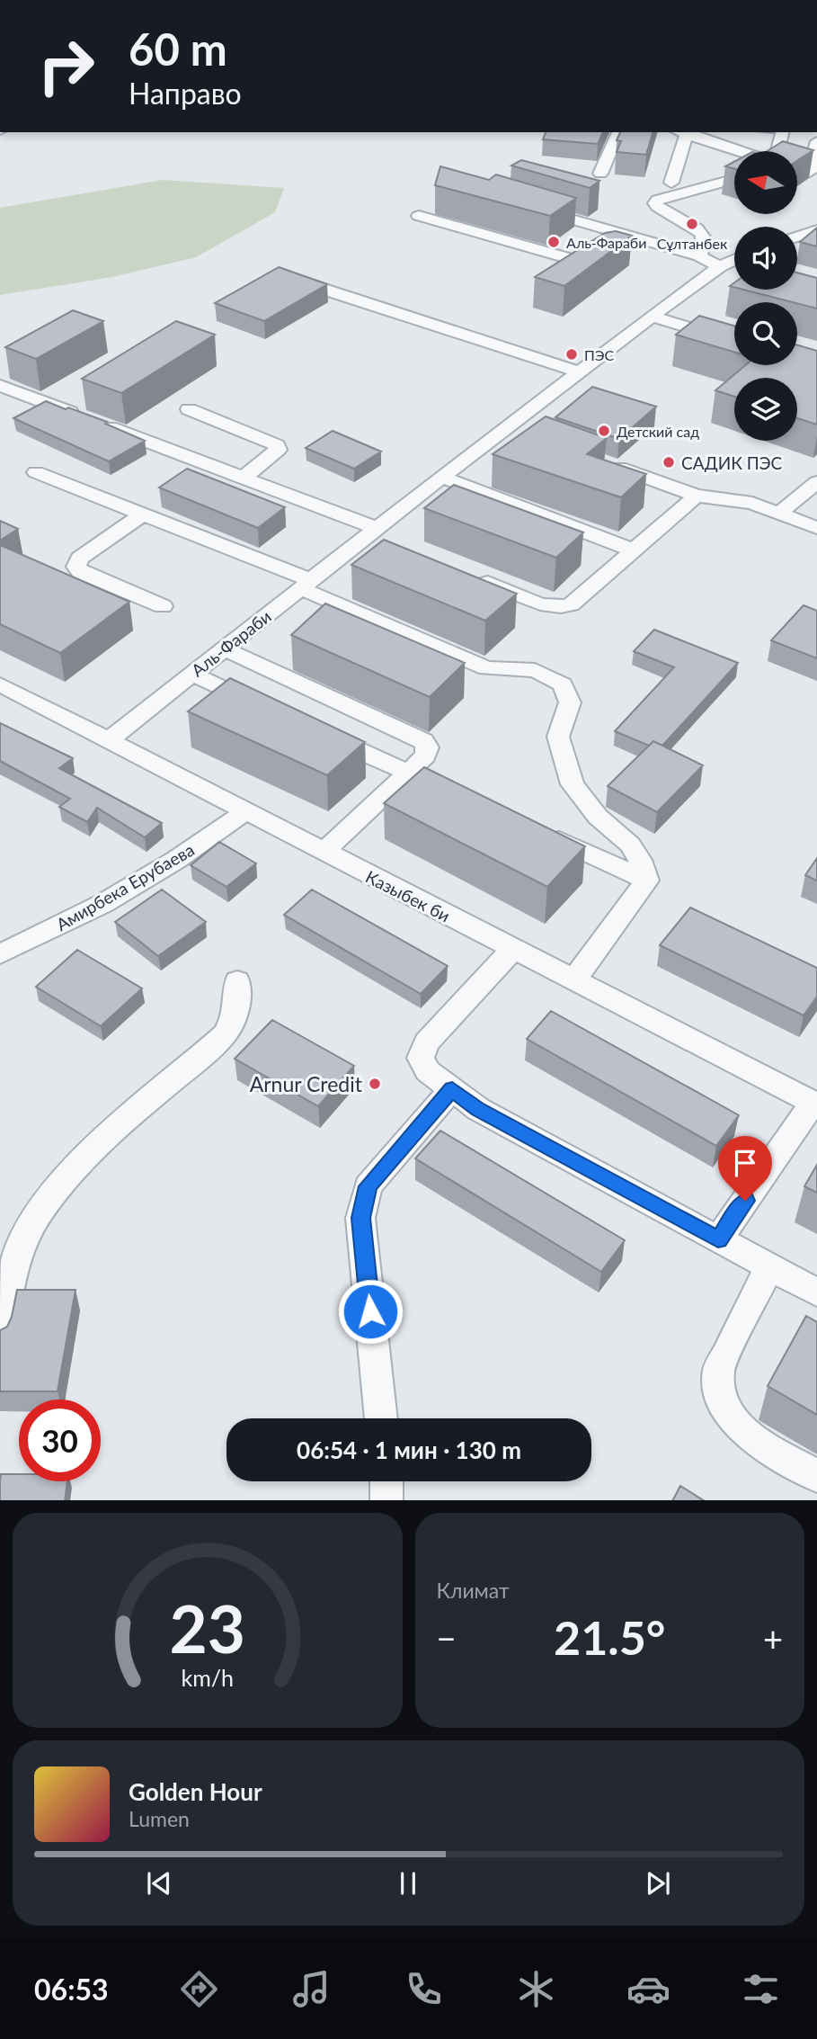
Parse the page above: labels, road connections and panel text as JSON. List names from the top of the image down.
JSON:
{
  "streets": {
    "street": ["Аль-Фараби", "Амирбека Ерубаева", "Казыбек би"]
  },
  "crossings": [
    ["Аль-Фараби", "Казыбек би"],
    ["Амирбека Ерубаева", "Казыбек би"]
  ],
  "places": [
    "Сұлтанбек",
    "Аль-Фараби",
    "ПЭС",
    "Детский сад",
    "САДИК ПЭС",
    "Arnur Credit"
  ],
  "north": "left",
  "page": {
    "turn": ["60 m", "Направо"],
    "limit": "30",
    "trip": "06:54 · 1 мин · 130 m",
    "tile": "Климат",
    "heat": ["−", "21.5°", "+"],
    "song": ["Golden Hour", "Lumen"],
    "tabs": "06:53",
    "gauge": ["23", "km/h"]
  }
}
